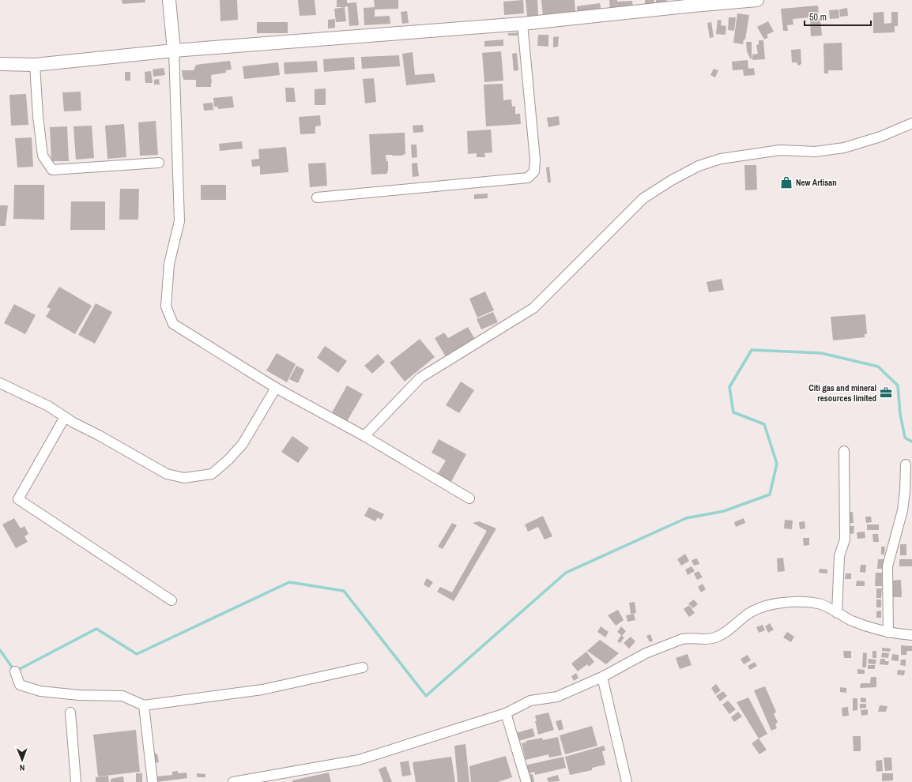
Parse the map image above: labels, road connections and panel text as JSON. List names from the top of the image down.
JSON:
{
  "places": {
    "shop": ["New Artisan"],
    "office": ["Citi gas and mineral resources limited"]
  },
  "scale_bar": "50 m",
  "north": "bottom"
}
